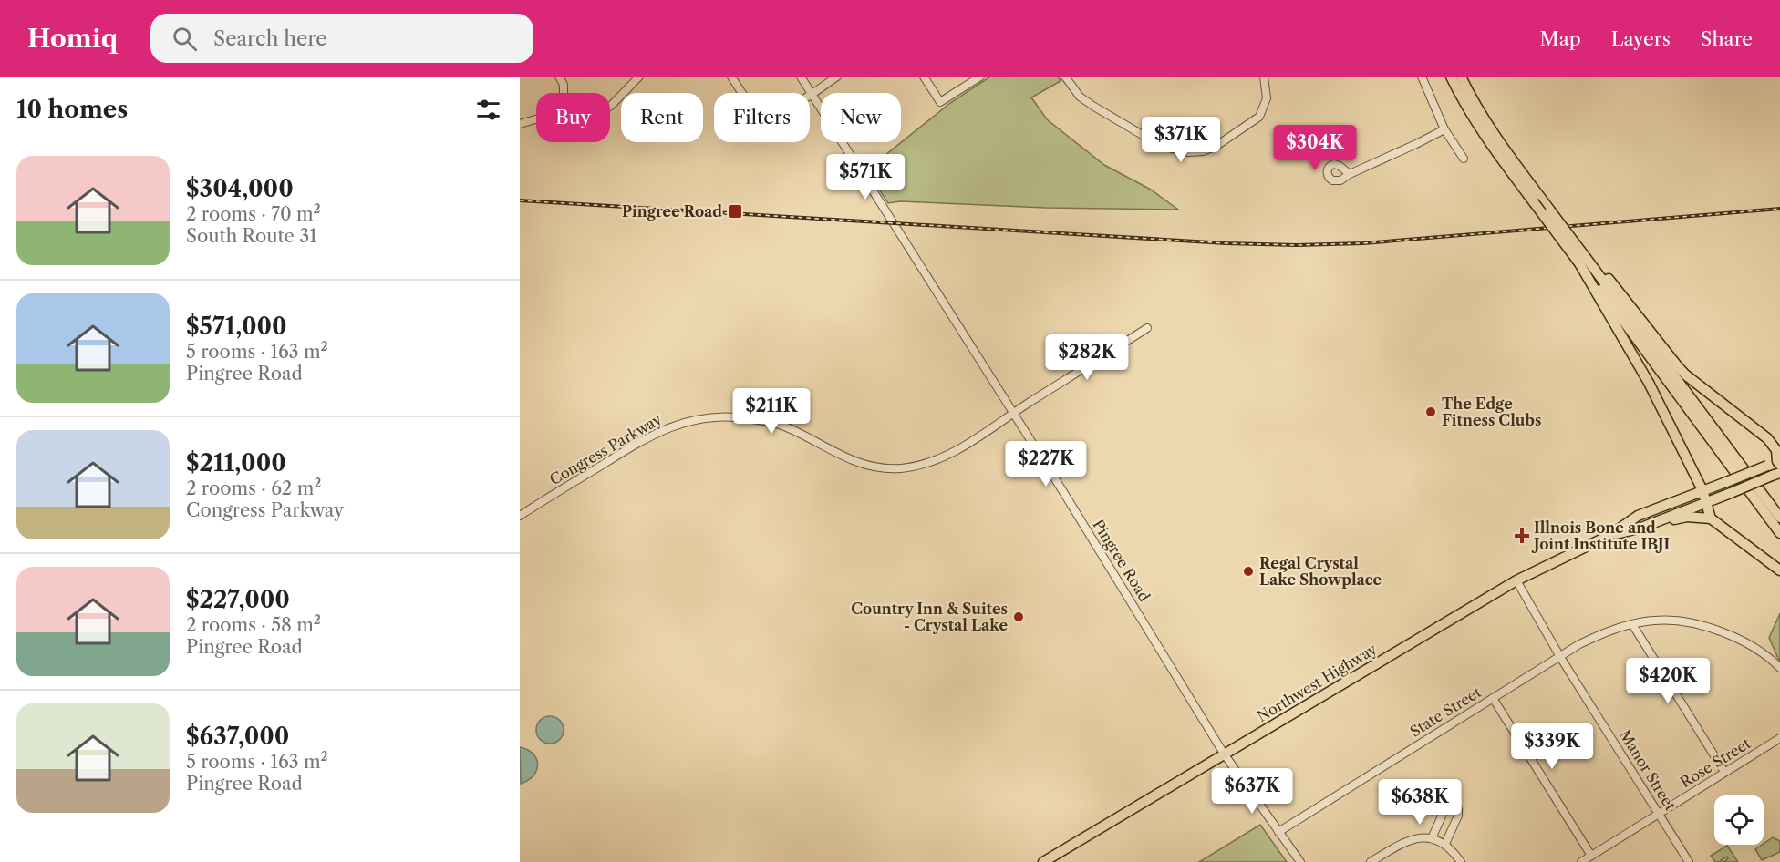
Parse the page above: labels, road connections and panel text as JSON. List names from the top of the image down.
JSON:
{
  "streets": {
    "main road": ["Northwest Highway"],
    "street": [
      "Congress Parkway",
      "Pingree Road",
      "State Street",
      "Rose Street",
      "Manor Street"
    ]
  },
  "crossings": [
    ["Congress Parkway", "Pingree Road"],
    ["Pingree Road", "Northwest Highway"],
    ["Pingree Road", "State Street"],
    ["Northwest Highway", "Manor Street"],
    ["State Street", "Manor Street"],
    ["Rose Street", "Manor Street"]
  ],
  "places": {
    "transit": ["Pingree Road"],
    "other": ["The Edge Fitness Clubs", "Regal Crystal Lake Showplace", "Country Inn & Suites - Crystal Lake"],
    "health": ["Illnois Bone and Joint Institute IBJI"]
  },
  "page": {
    "header": "Homiq",
    "search": "Search here",
    "nav": ["Map", "Layers", "Share"],
    "heading": "10 homes",
    "chip": [
      "Buy",
      "Rent",
      "Filters",
      "New"
    ],
    "price": [
      "$371K",
      "$304K",
      "$571K",
      "$282K",
      "$211K",
      "$227K",
      "$420K",
      "$339K",
      "$637K",
      "$638K"
    ],
    "list": [
      {
        "name": "$304,000",
        "note": "2 rooms · 70 m² · South Route 31"
      },
      {
        "name": "$571,000",
        "note": "5 rooms · 163 m² · Pingree Road"
      },
      {
        "name": "$211,000",
        "note": "2 rooms · 62 m² · Congress Parkway"
      },
      {
        "name": "$227,000",
        "note": "2 rooms · 58 m² · Pingree Road"
      },
      {
        "name": "$637,000",
        "note": "5 rooms · 163 m² · Pingree Road"
      }
    ]
  }
}
